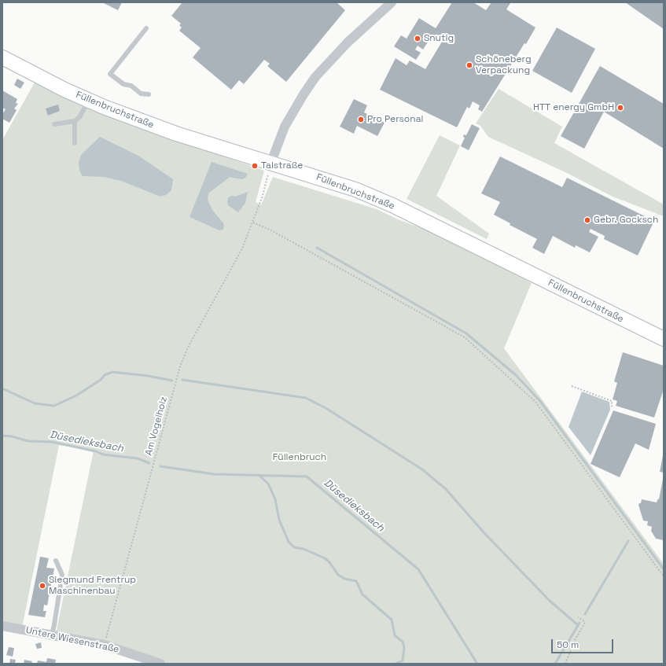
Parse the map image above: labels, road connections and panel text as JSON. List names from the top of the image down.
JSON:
{
  "streets": {
    "street": ["Füllenbruchstraße", "Untere Wiesenstraße"],
    "path": ["Am Vogelholz"]
  },
  "crossings": [
    ["Füllenbruchstraße", "Am Vogelholz"],
    ["Am Vogelholz", "Untere Wiesenstraße"]
  ],
  "water": ["Düsedieksbach"],
  "parks": ["Füllenbruch"],
  "places": [
    "Snutig",
    "Schöneberg Verpackung",
    "HTT energy GmbH",
    "Pro Personal",
    "Talstraße",
    "Gebr. Gocksch",
    "Siegmund Frentrup Maschinenbau"
  ],
  "scale_bar": "50 m"
}
